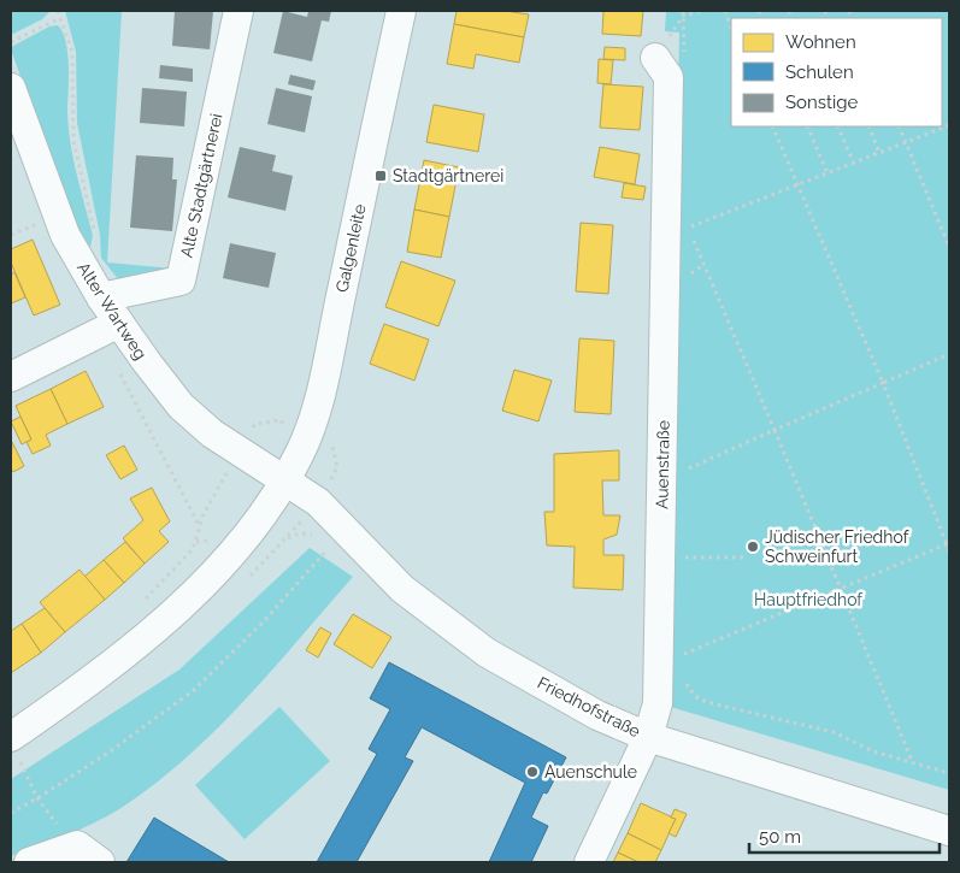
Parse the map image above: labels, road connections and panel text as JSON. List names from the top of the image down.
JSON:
{
  "streets": {
    "street": [
      "Alte Stadtgärtnerei",
      "Galgenleite",
      "Alter Wartweg",
      "Auenstraße",
      "Friedhofstraße"
    ]
  },
  "crossings": [
    ["Alte Stadtgärtnerei", "Alter Wartweg"],
    ["Galgenleite", "Alter Wartweg"],
    ["Galgenleite", "Friedhofstraße"],
    ["Alter Wartweg", "Friedhofstraße"],
    ["Auenstraße", "Friedhofstraße"]
  ],
  "parks": ["Hauptfriedhof"],
  "places": {
    "transit": ["Stadtgärtnerei"],
    "other": ["Jüdischer Friedhof Schweinfurt", "Auenschule"]
  },
  "legend": ["Wohnen", "Schulen", "Sonstige"],
  "scale_bar": "50 m"
}
